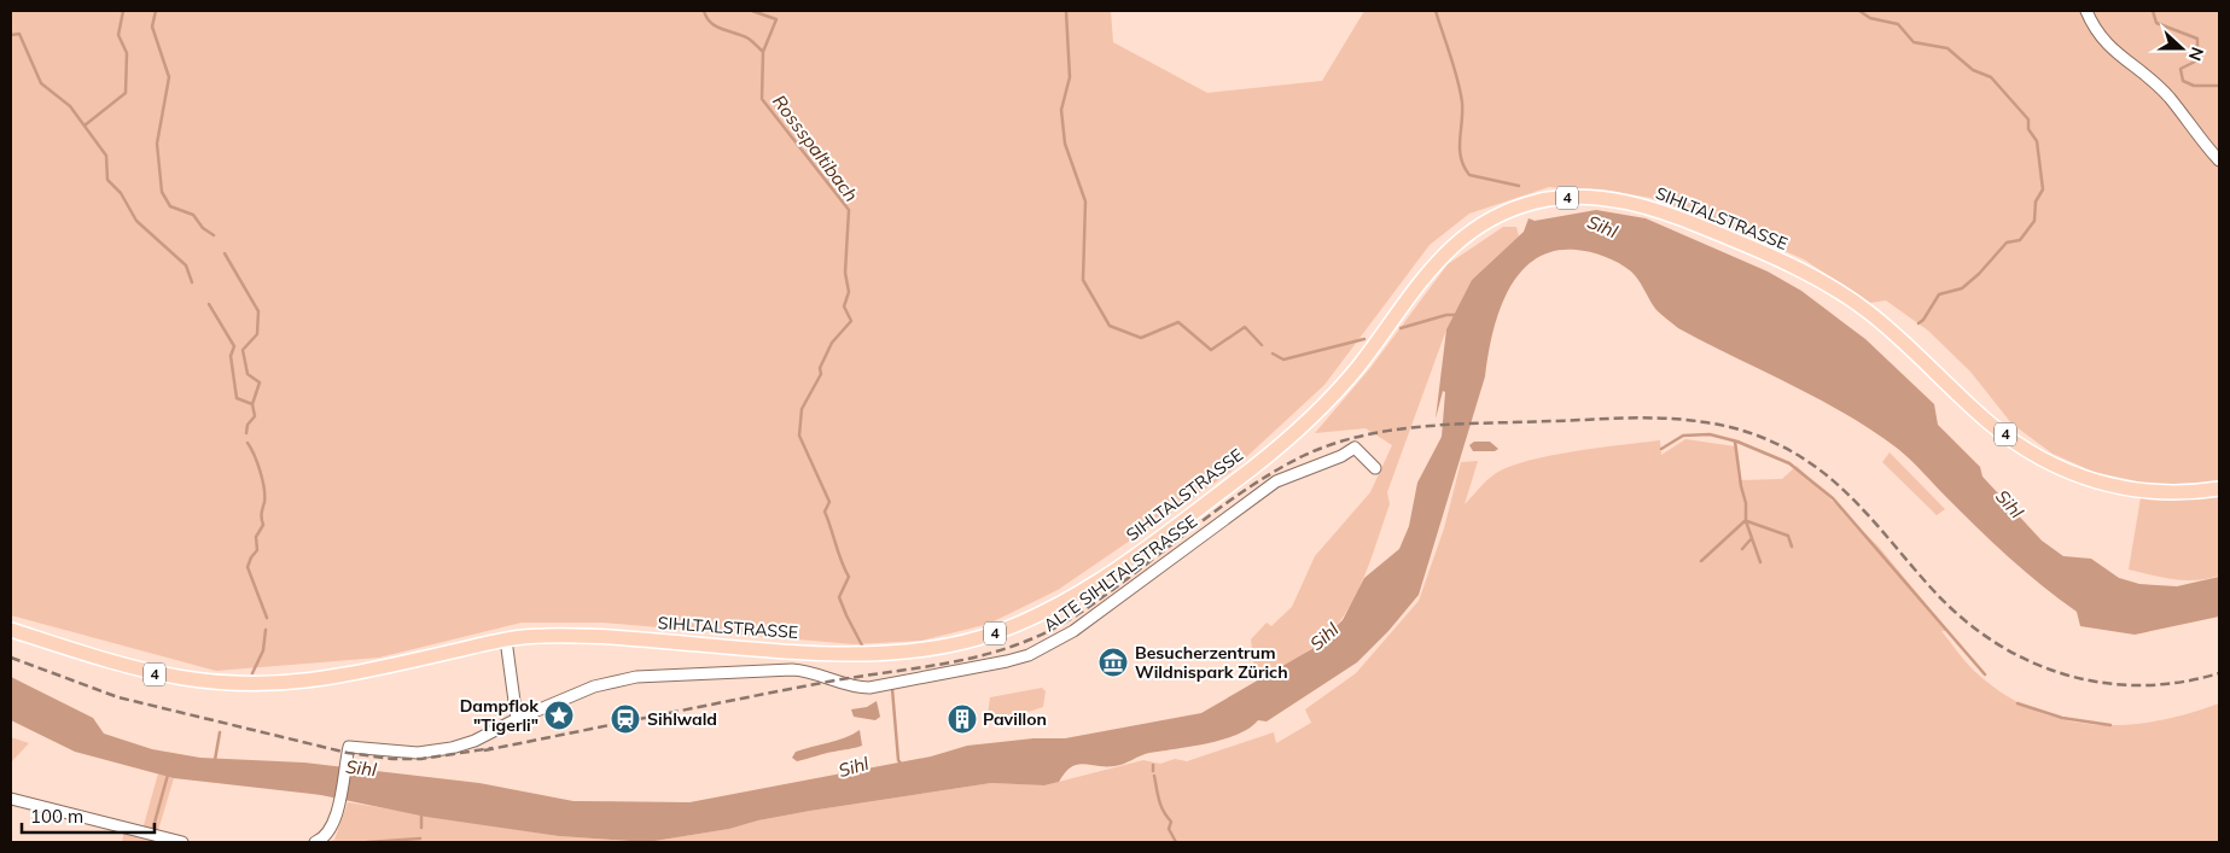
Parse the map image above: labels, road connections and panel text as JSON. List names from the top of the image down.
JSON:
{
  "streets": {
    "main road": ["4", "SIHLTALSTRASSE"],
    "street": ["ALTE SIHLTALSTRASSE"]
  },
  "water": ["Rossspaltibach", "Sihl"],
  "places": {
    "museum": ["Besucherzentrum Wildnispark Zürich"],
    "place": ["Dampflok \"Tigerli\""],
    "station": ["Sihlwald"],
    "building": ["Pavillon"]
  },
  "scale_bar": "100 m",
  "north": "right"
}
